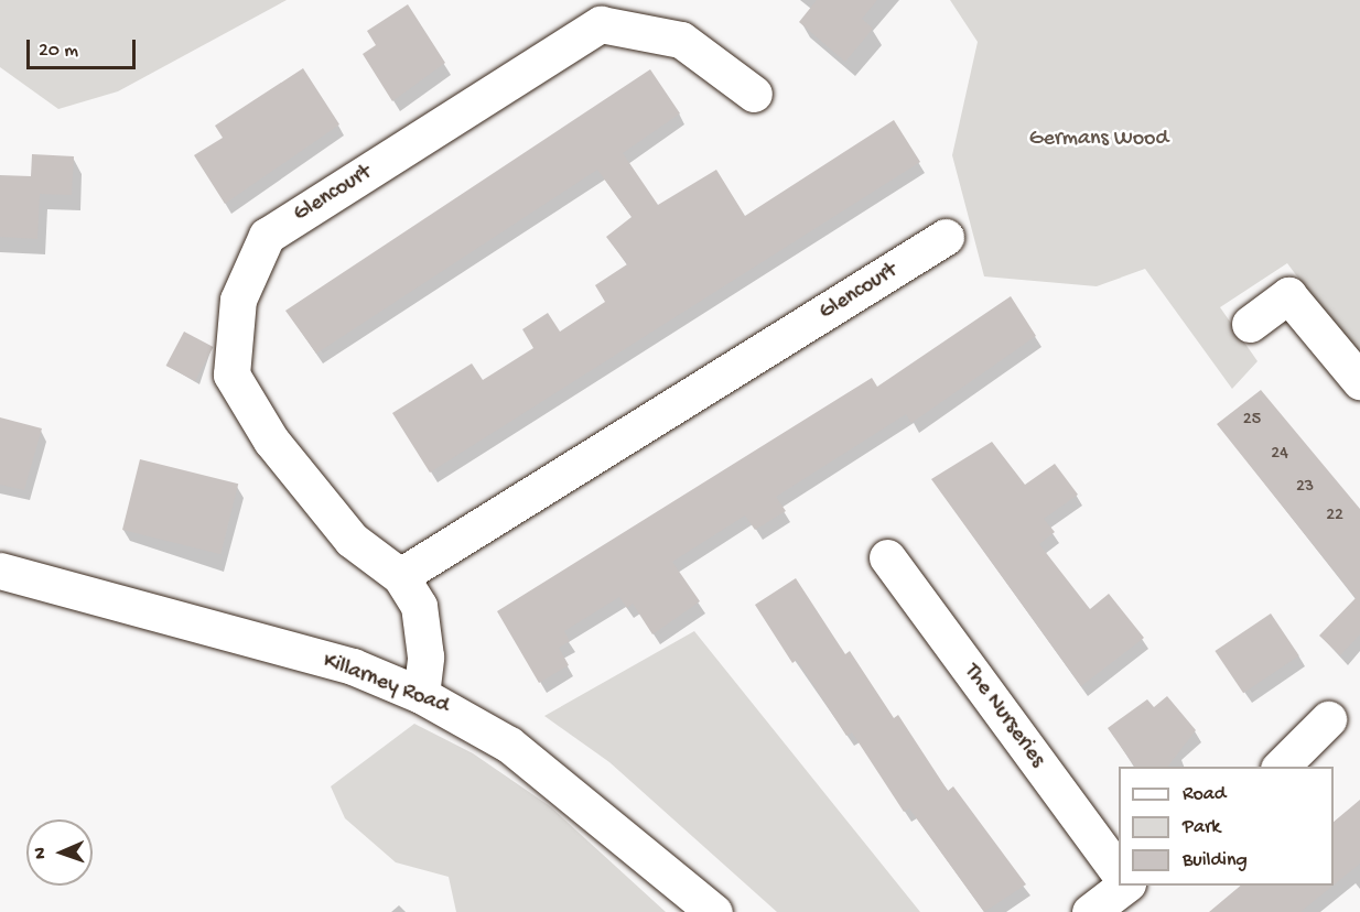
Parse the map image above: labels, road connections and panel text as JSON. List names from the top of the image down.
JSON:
{
  "streets": {
    "street": ["Glencourt", "Killarney Road", "The Nurseries"]
  },
  "crossings": [
    ["Glencourt", "Killarney Road"]
  ],
  "parks": ["Germans Wood"],
  "house_numbers": [
    "25",
    "24",
    "23",
    "22"
  ],
  "legend": ["Road", "Park", "Building"],
  "scale_bar": "20 m",
  "north": "left"
}
